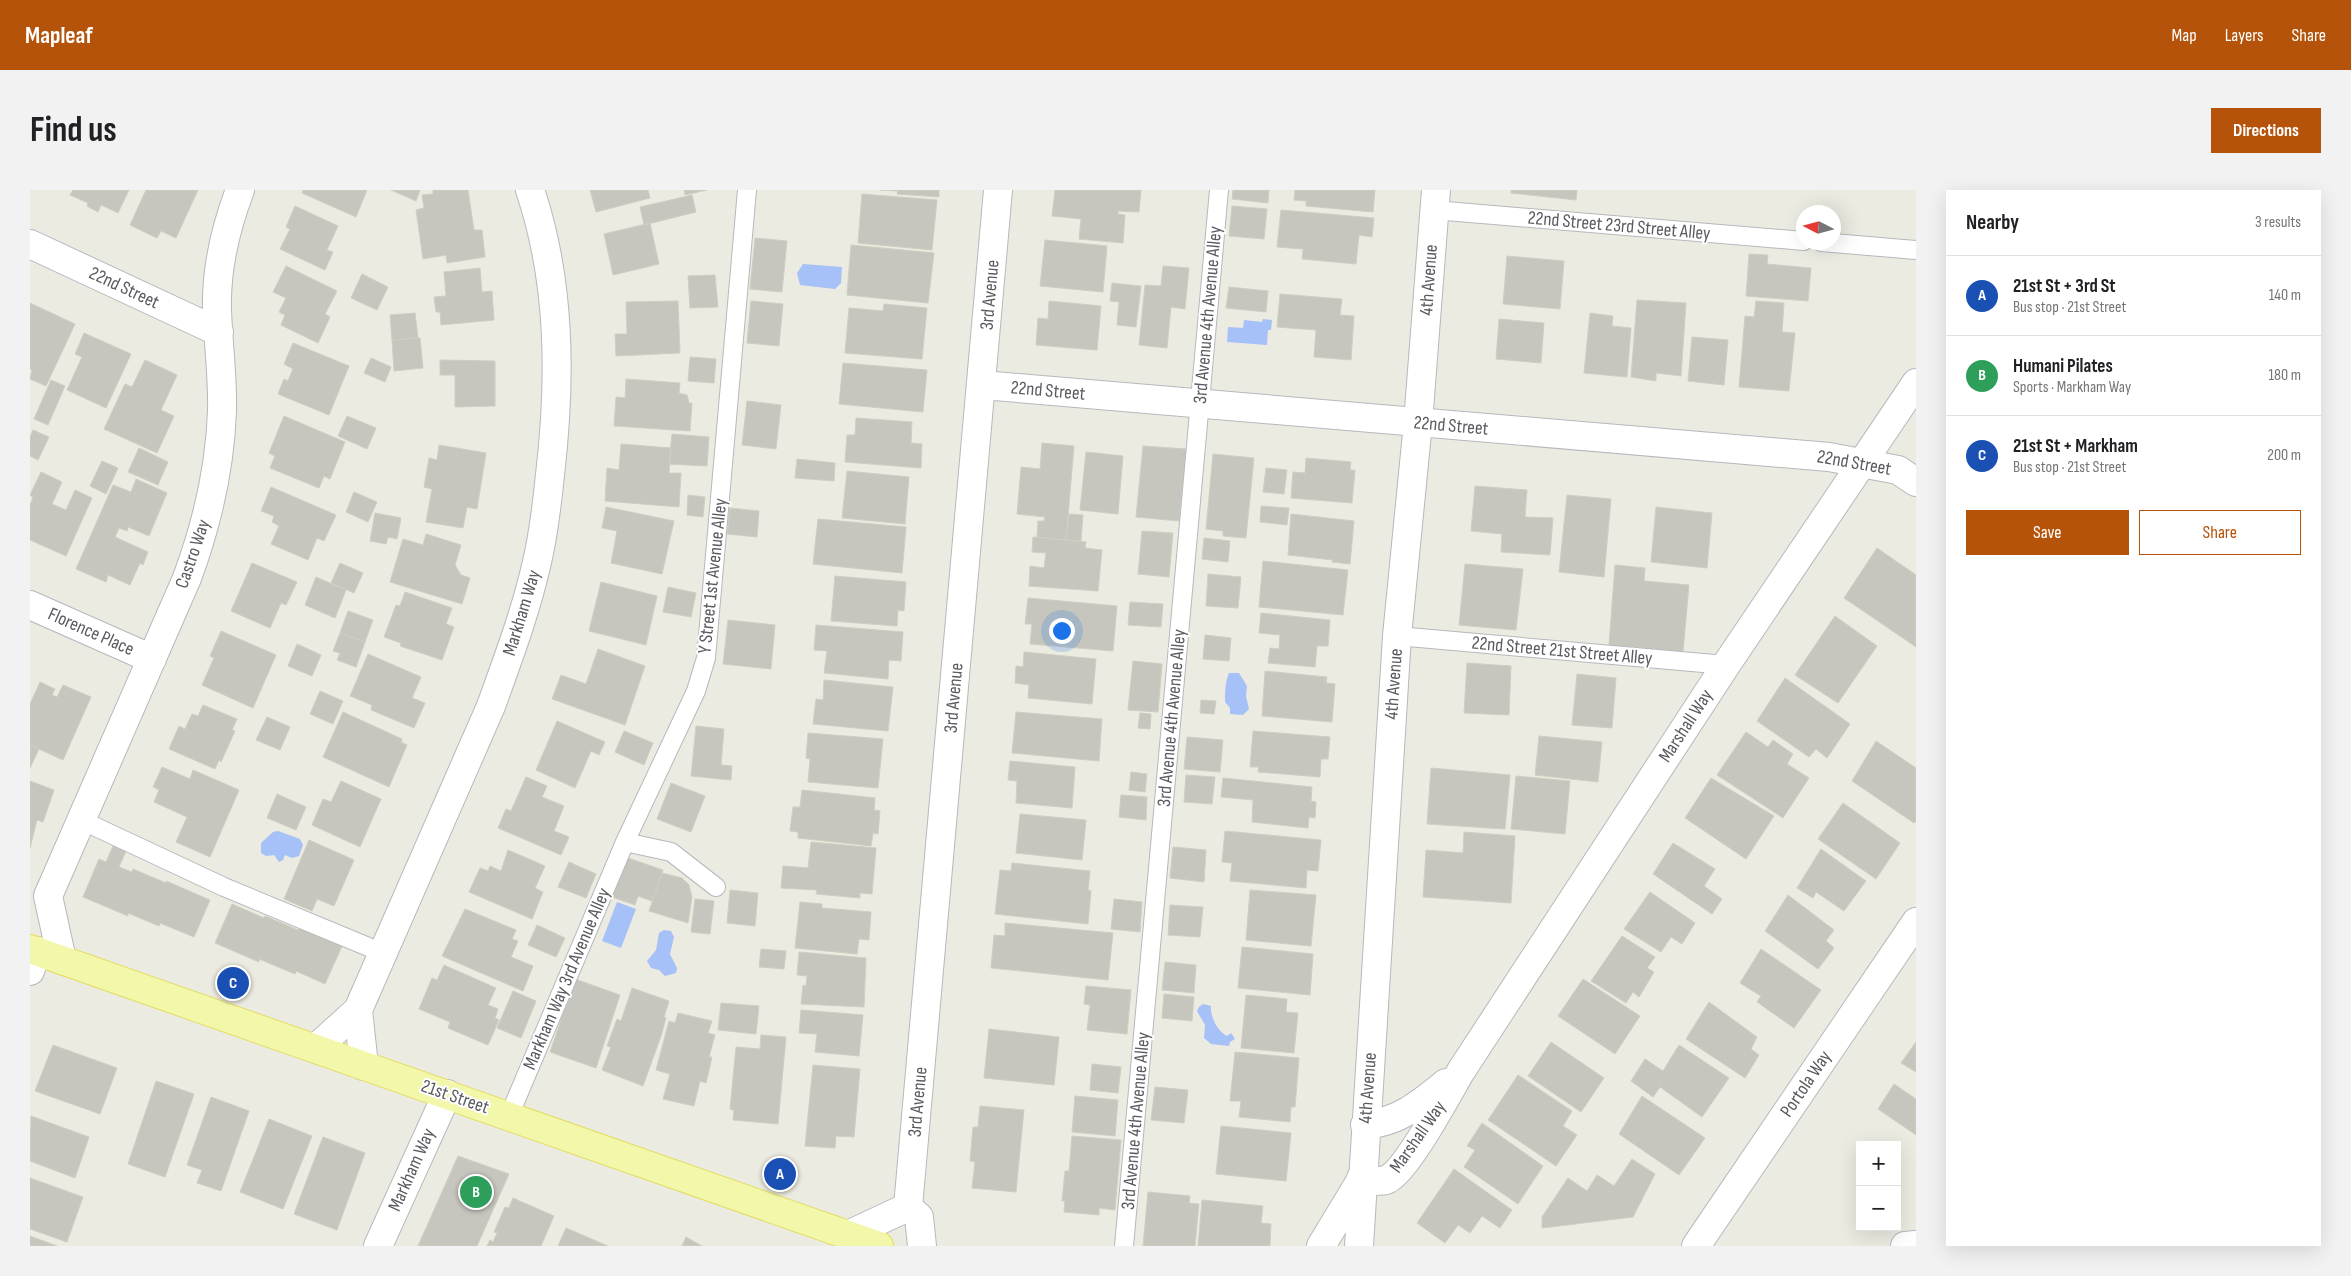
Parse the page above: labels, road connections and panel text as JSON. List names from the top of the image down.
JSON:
{
  "streets": {
    "main road": ["21st Street"],
    "street": [
      "4th Avenue",
      "22nd Street",
      "3rd Avenue",
      "Castro Way",
      "Markham Way",
      "Florence Place",
      "Marshall Way",
      "Portola Way"
    ],
    "lane": [
      "22nd Street 23rd Street Alley",
      "3rd Avenue 4th Avenue Alley",
      "Y Street 1st Avenue Alley",
      "22nd Street 21st Street Alley",
      "Markham Way 3rd Avenue Alley"
    ]
  },
  "crossings": [
    ["22nd Street 23rd Street Alley", "4th Avenue"],
    ["4th Avenue", "22nd Street"],
    ["4th Avenue", "22nd Street 21st Street Alley"],
    ["4th Avenue", "Marshall Way"],
    ["22nd Street", "3rd Avenue"],
    ["22nd Street", "3rd Avenue 4th Avenue Alley"],
    ["22nd Street", "Castro Way"],
    ["22nd Street", "Marshall Way"],
    ["Castro Way", "Florence Place"],
    ["Y Street 1st Avenue Alley", "Markham Way 3rd Avenue Alley"],
    ["Markham Way", "21st Street"],
    ["22nd Street 21st Street Alley", "Marshall Way"],
    ["Markham Way 3rd Avenue Alley", "21st Street"]
  ],
  "north": "left",
  "page": {
    "header": "Mapleaf",
    "nav": ["Map", "Layers", "Share"],
    "buttons": [
      "Directions",
      ["Save", "Share"]
    ],
    "title": "Find us",
    "heading": ["Nearby", "3 results"],
    "list": [
      {
        "mark": "A",
        "name": "21st St + 3rd St",
        "note": "Bus stop · 21st Street",
        "value": "140 m"
      },
      {
        "mark": "B",
        "name": "Humani Pilates",
        "note": "Sports · Markham Way",
        "value": "180 m"
      },
      {
        "mark": "C",
        "name": "21st St + Markham",
        "note": "Bus stop · 21st Street",
        "value": "200 m"
      }
    ],
    "pins": ["C", "A", "B"],
    "map_buttons": ["+", "−"]
  }
}
